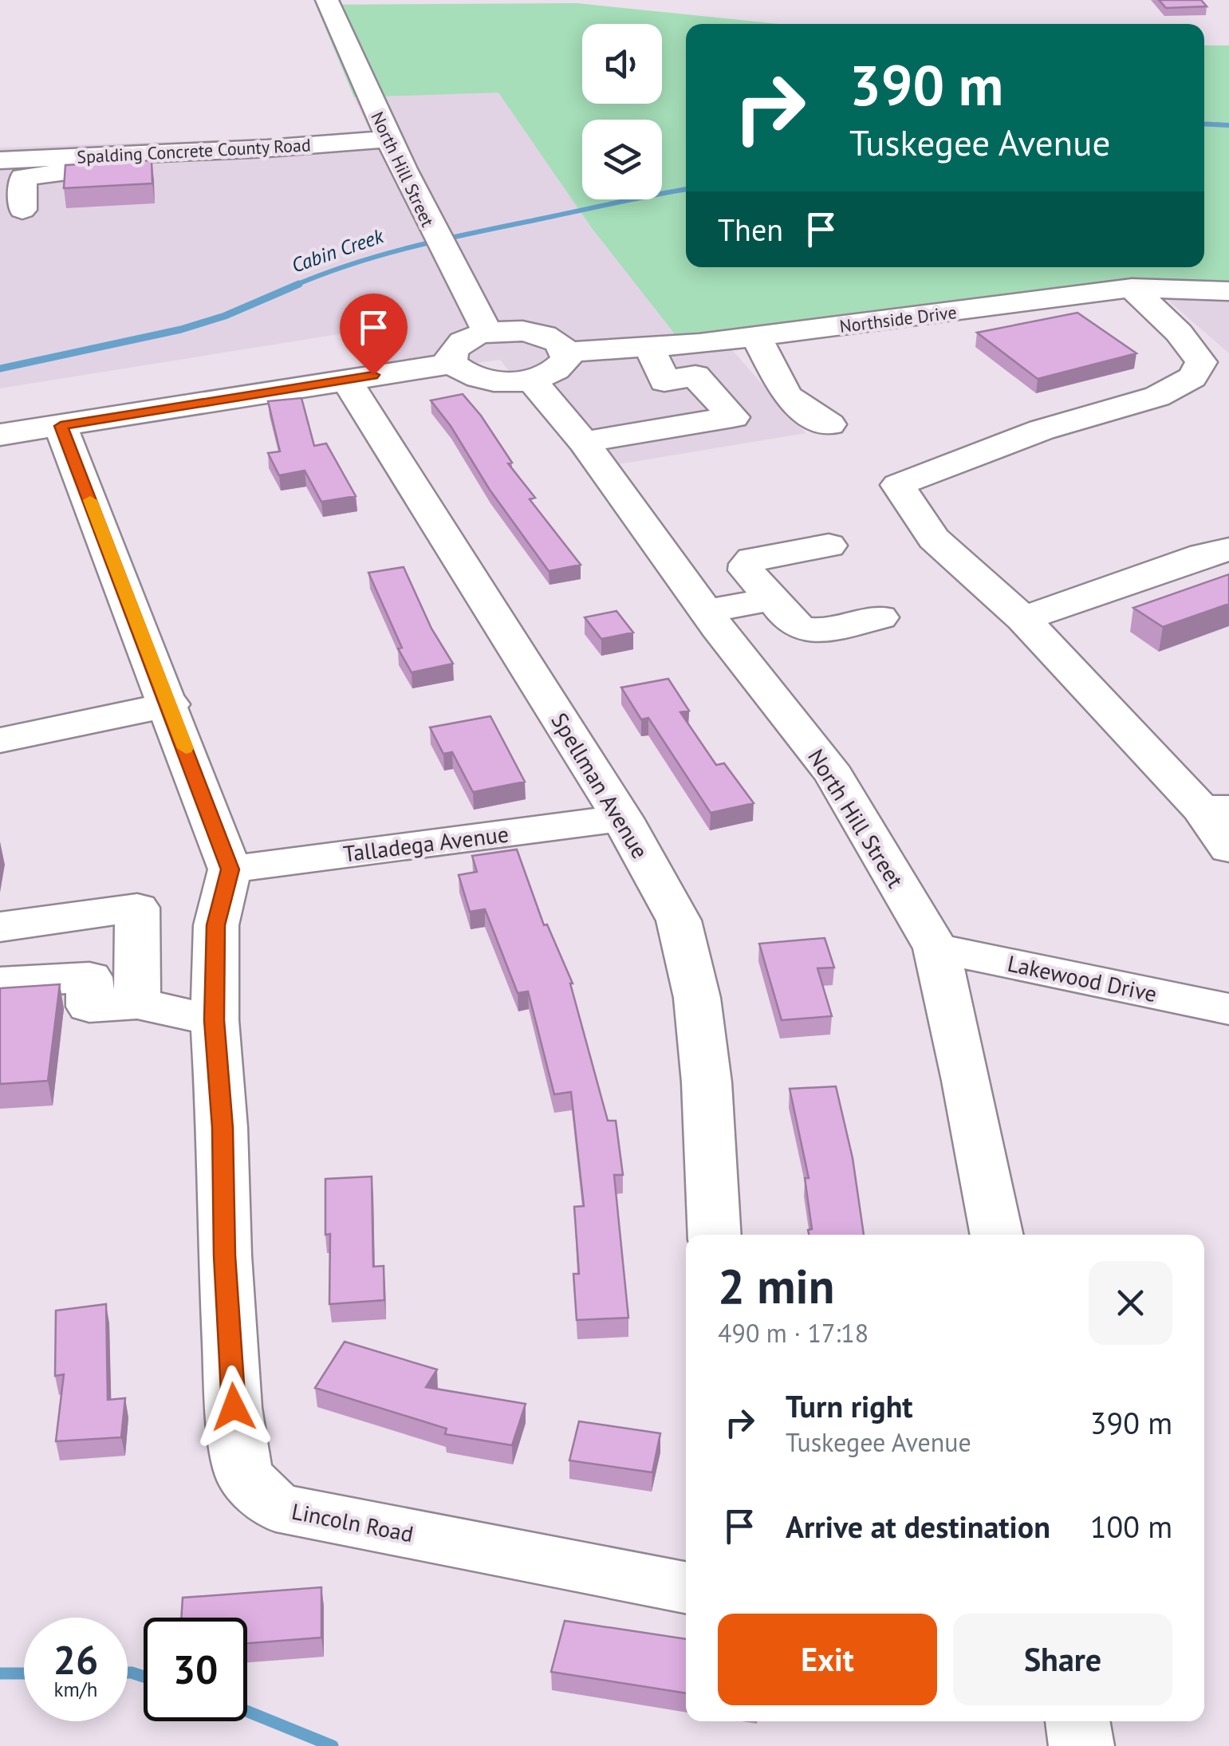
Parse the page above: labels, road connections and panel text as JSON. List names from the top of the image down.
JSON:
{
  "streets": {
    "street": [
      "Spalding Concrete County Road",
      "North Hill Street",
      "Northside Drive",
      "Spellman Avenue",
      "Talladega Avenue",
      "Lakewood Drive",
      "Lincoln Road"
    ]
  },
  "crossings": [
    ["Spalding Concrete County Road", "North Hill Street"],
    ["North Hill Street", "Lakewood Drive"],
    ["Spellman Avenue", "Talladega Avenue"],
    ["Talladega Avenue", "Lincoln Road"]
  ],
  "water": ["Cabin Creek"],
  "page": {
    "turn": ["390 m", "Tuskegee Avenue"],
    "then": "Then",
    "heading": ["2 min", "490 m · 17:18"],
    "list": [
      {
        "name": "Turn right",
        "note": "Tuskegee Avenue",
        "value": "390 m"
      },
      {
        "name": "Arrive at destination",
        "value": "100 m"
      }
    ],
    "buttons": ["Exit", "Share"],
    "speed": "26 km/h",
    "limit": "30"
  }
}
